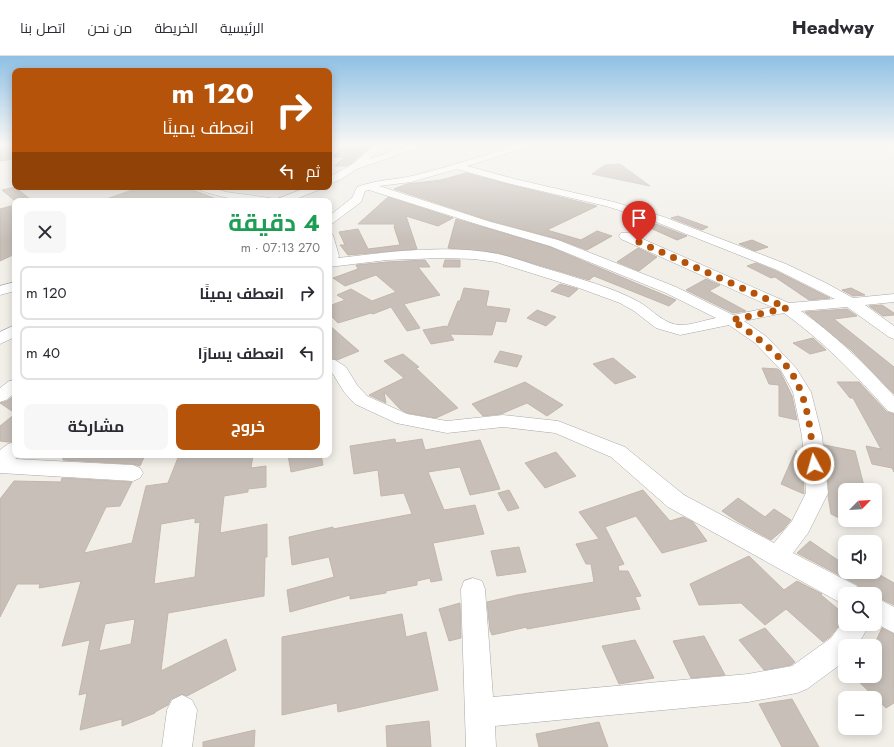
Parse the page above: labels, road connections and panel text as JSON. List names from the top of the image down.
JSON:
{
  "north": "top right",
  "page": {
    "header": "Headway",
    "nav": [
      "الرئيسية",
      "الخريطة",
      "من نحن",
      "اتصل بنا"
    ],
    "turn": ["120 m", "انعطف يمينًا"],
    "then": "ثم",
    "heading": ["4 دقيقة", "270 m · 07:13"],
    "list": [
      {
        "name": "انعطف يمينًا",
        "value": "120 m"
      },
      {
        "name": "انعطف يسارًا",
        "value": "40 m"
      }
    ],
    "buttons": ["خروج", "مشاركة"],
    "map_buttons": ["+", "−"]
  }
}
